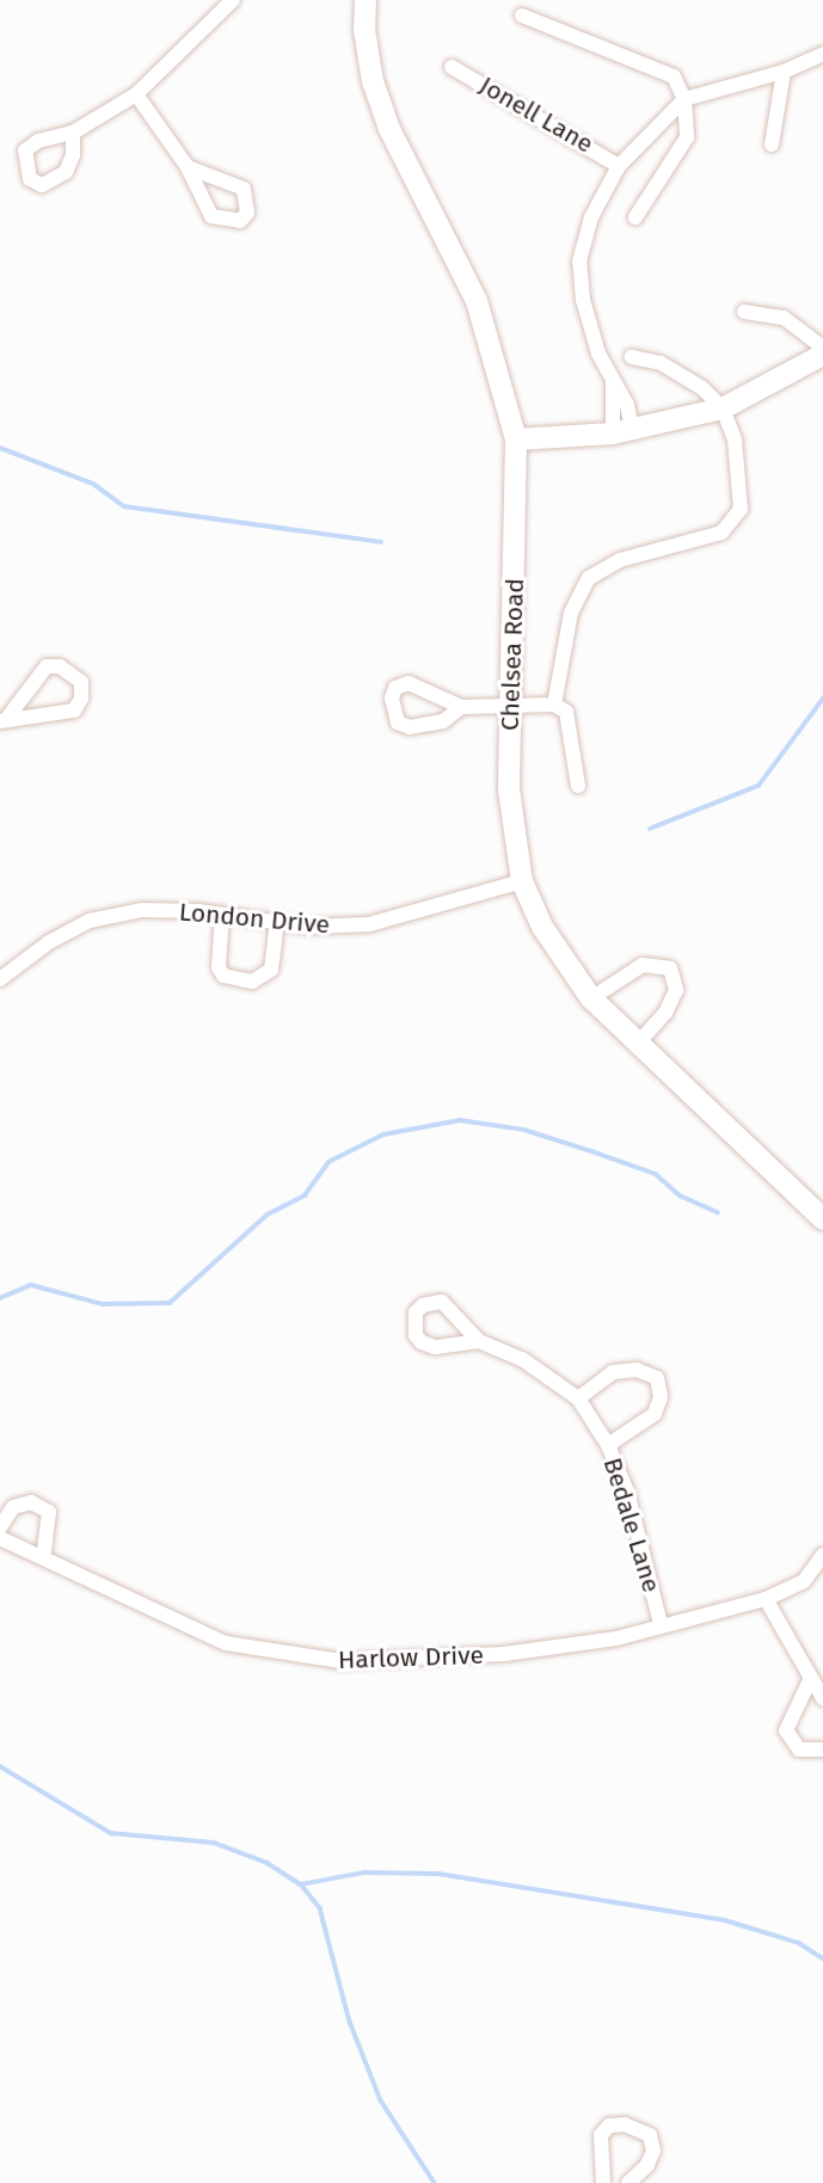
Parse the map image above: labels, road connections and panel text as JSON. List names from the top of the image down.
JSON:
{
  "streets": {
    "street": [
      "Jonell Lane",
      "Chelsea Road",
      "London Drive",
      "Bedale Lane",
      "Harlow Drive"
    ]
  },
  "crossings": [
    ["Chelsea Road", "London Drive"],
    ["Bedale Lane", "Harlow Drive"]
  ]
}
